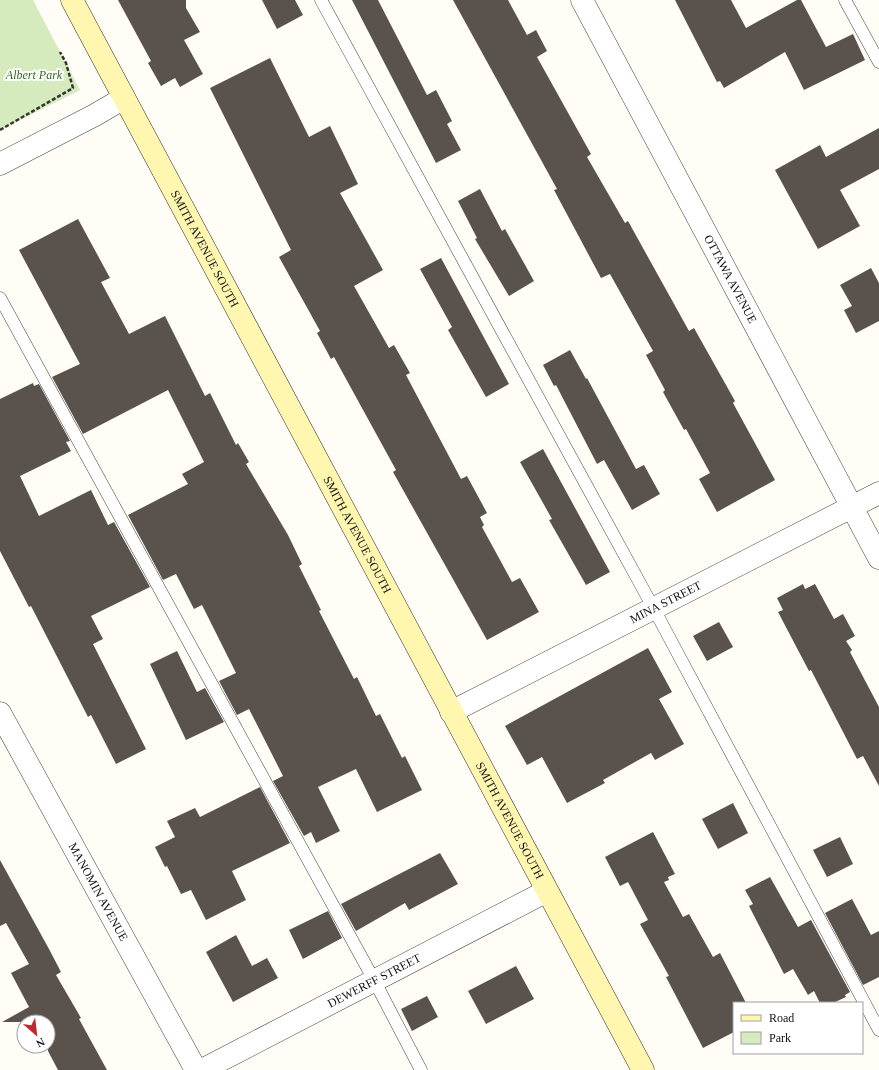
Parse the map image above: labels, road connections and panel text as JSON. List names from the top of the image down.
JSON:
{
  "streets": {
    "main road": ["SMITH AVENUE SOUTH"],
    "street": [
      "OTTAWA AVENUE",
      "MINA STREET",
      "MANOMIN AVENUE",
      "DEWERFF STREET"
    ]
  },
  "crossings": [
    ["SMITH AVENUE SOUTH", "MINA STREET"],
    ["SMITH AVENUE SOUTH", "DEWERFF STREET"],
    ["OTTAWA AVENUE", "MINA STREET"]
  ],
  "parks": ["Albert Park"],
  "legend": ["Road", "Park"],
  "north": "bottom right"
}
